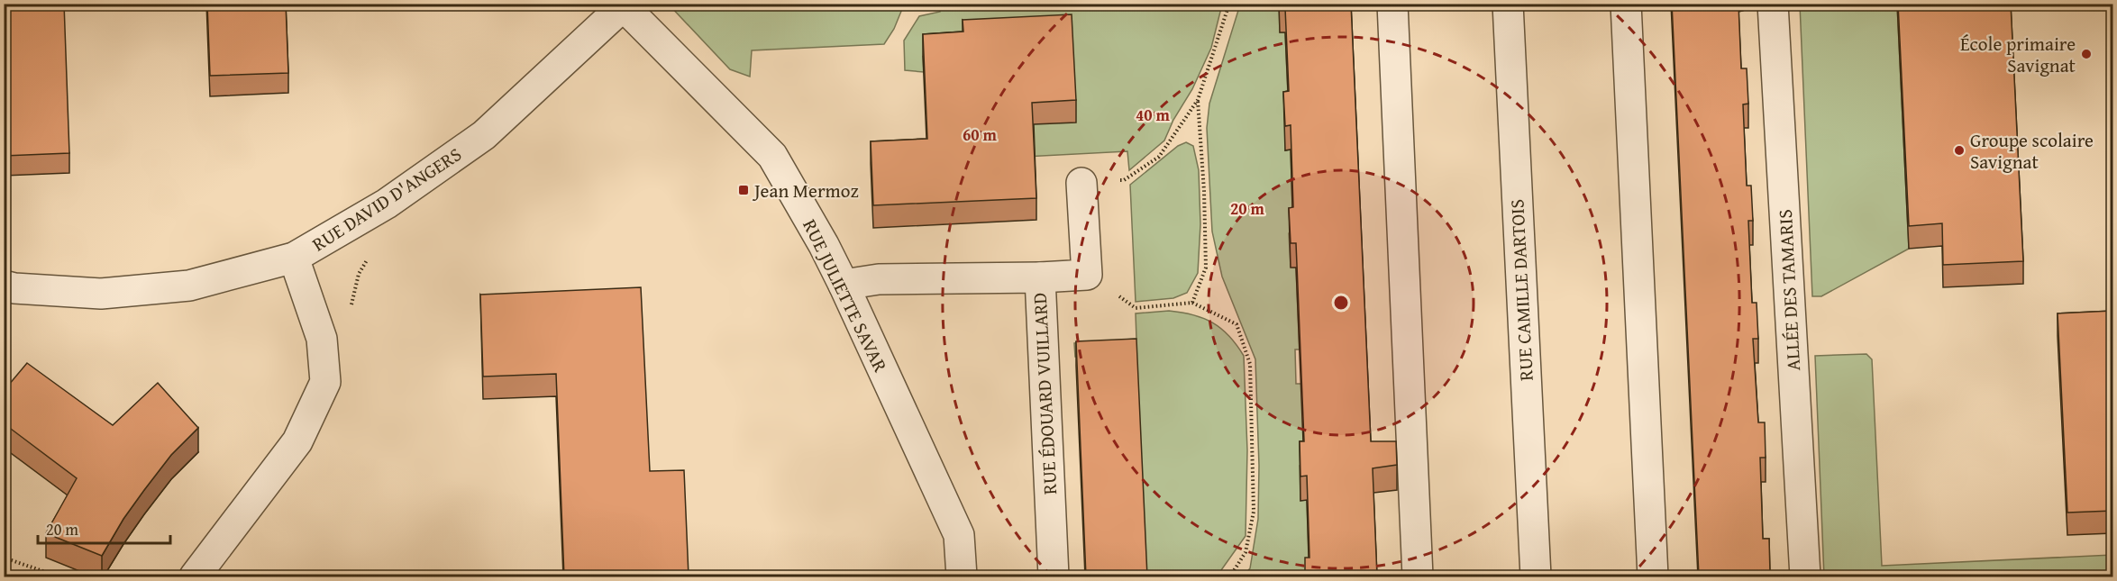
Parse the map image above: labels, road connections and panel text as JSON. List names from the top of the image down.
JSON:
{
  "streets": {
    "street": [
      "RUE DAVID D'ANGERS",
      "RUE CAMILLE DARTOIS",
      "ALLÉE DES TAMARIS",
      "RUE JULIETTE SAVAR",
      "RUE ÉDOUARD VUILLARD"
    ]
  },
  "crossings": [
    ["RUE DAVID D'ANGERS", "RUE JULIETTE SAVAR"],
    ["RUE JULIETTE SAVAR", "RUE ÉDOUARD VUILLARD"]
  ],
  "places": {
    "other": ["École primaire Savignat", "Groupe scolaire Savignat"],
    "transit": ["Jean Mermoz"]
  },
  "scale_bar": "20 m",
  "rings": ["40 m", "60 m", "20 m"]
}
